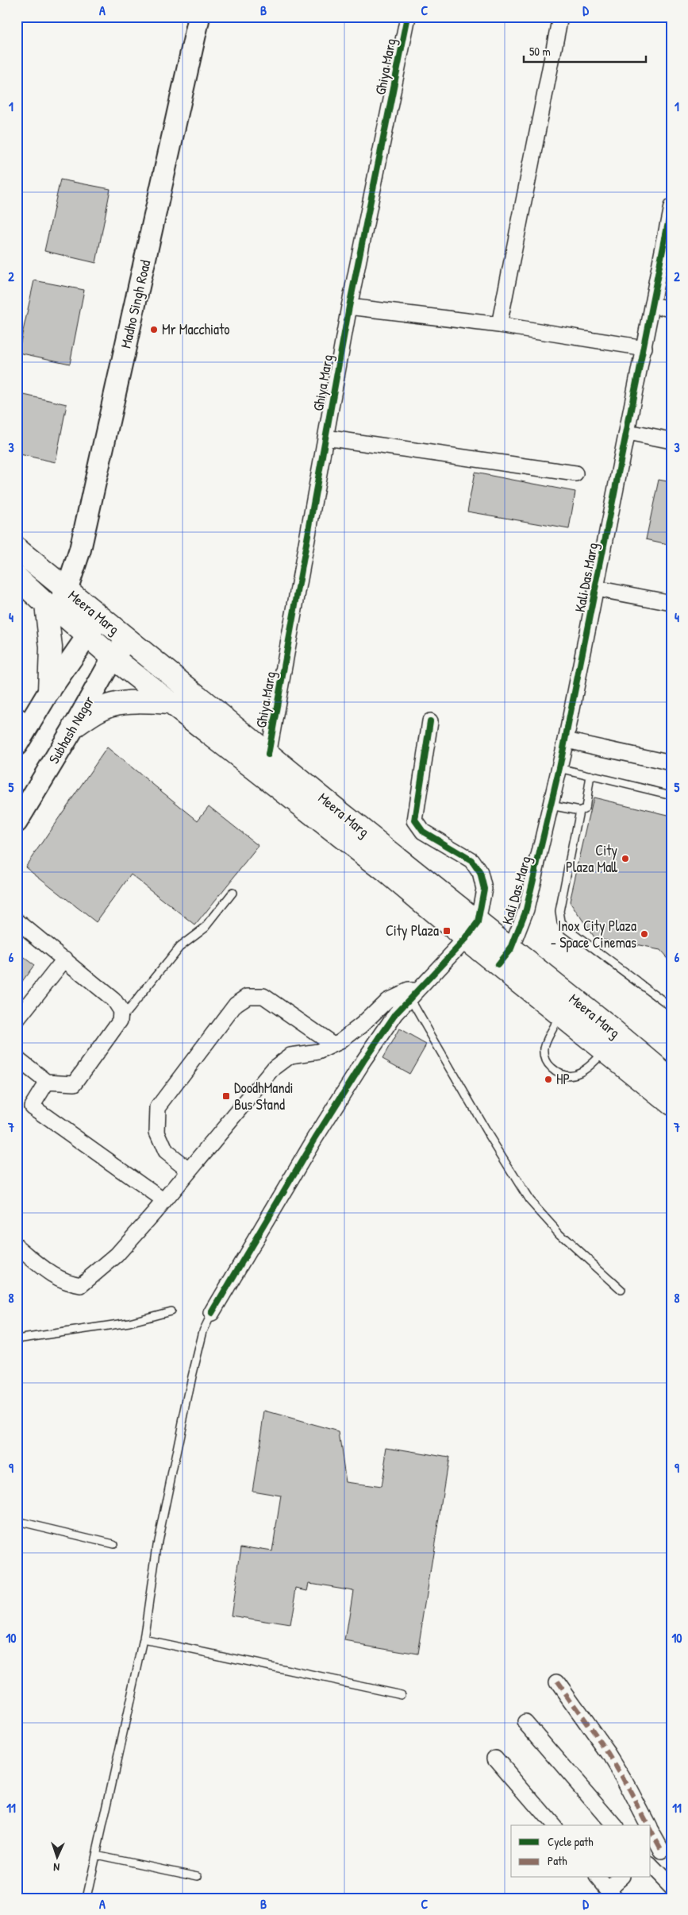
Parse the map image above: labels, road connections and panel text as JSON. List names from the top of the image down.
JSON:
{
  "streets": {
    "main road": ["Meera Marg"],
    "street": [
      "Ghiya Marg",
      "Madho Singh Road",
      "Kali Das Marg",
      "Subhash Nagar"
    ]
  },
  "crossings": [
    ["Ghiya Marg", "Meera Marg"],
    ["Madho Singh Road", "Meera Marg"],
    ["Kali Das Marg", "Meera Marg"],
    ["Meera Marg", "Subhash Nagar"]
  ],
  "places": {
    "other": [
      "Mr Macchiato",
      "City Plaza Mall",
      "Inox City Plaza - Space Cinemas",
      "HP"
    ],
    "transit": ["City Plaza", "DoodhMandi Bus Stand"]
  },
  "legend": ["Cycle path", "Path"],
  "scale_bar": "50 m",
  "north": "bottom",
  "grid": {
    "columns": [
      "A",
      "B",
      "C",
      "D"
    ],
    "rows": [
      "1",
      "2",
      "3",
      "4",
      "5",
      "6",
      "7",
      "8",
      "9",
      "10",
      "11"
    ]
  }
}
